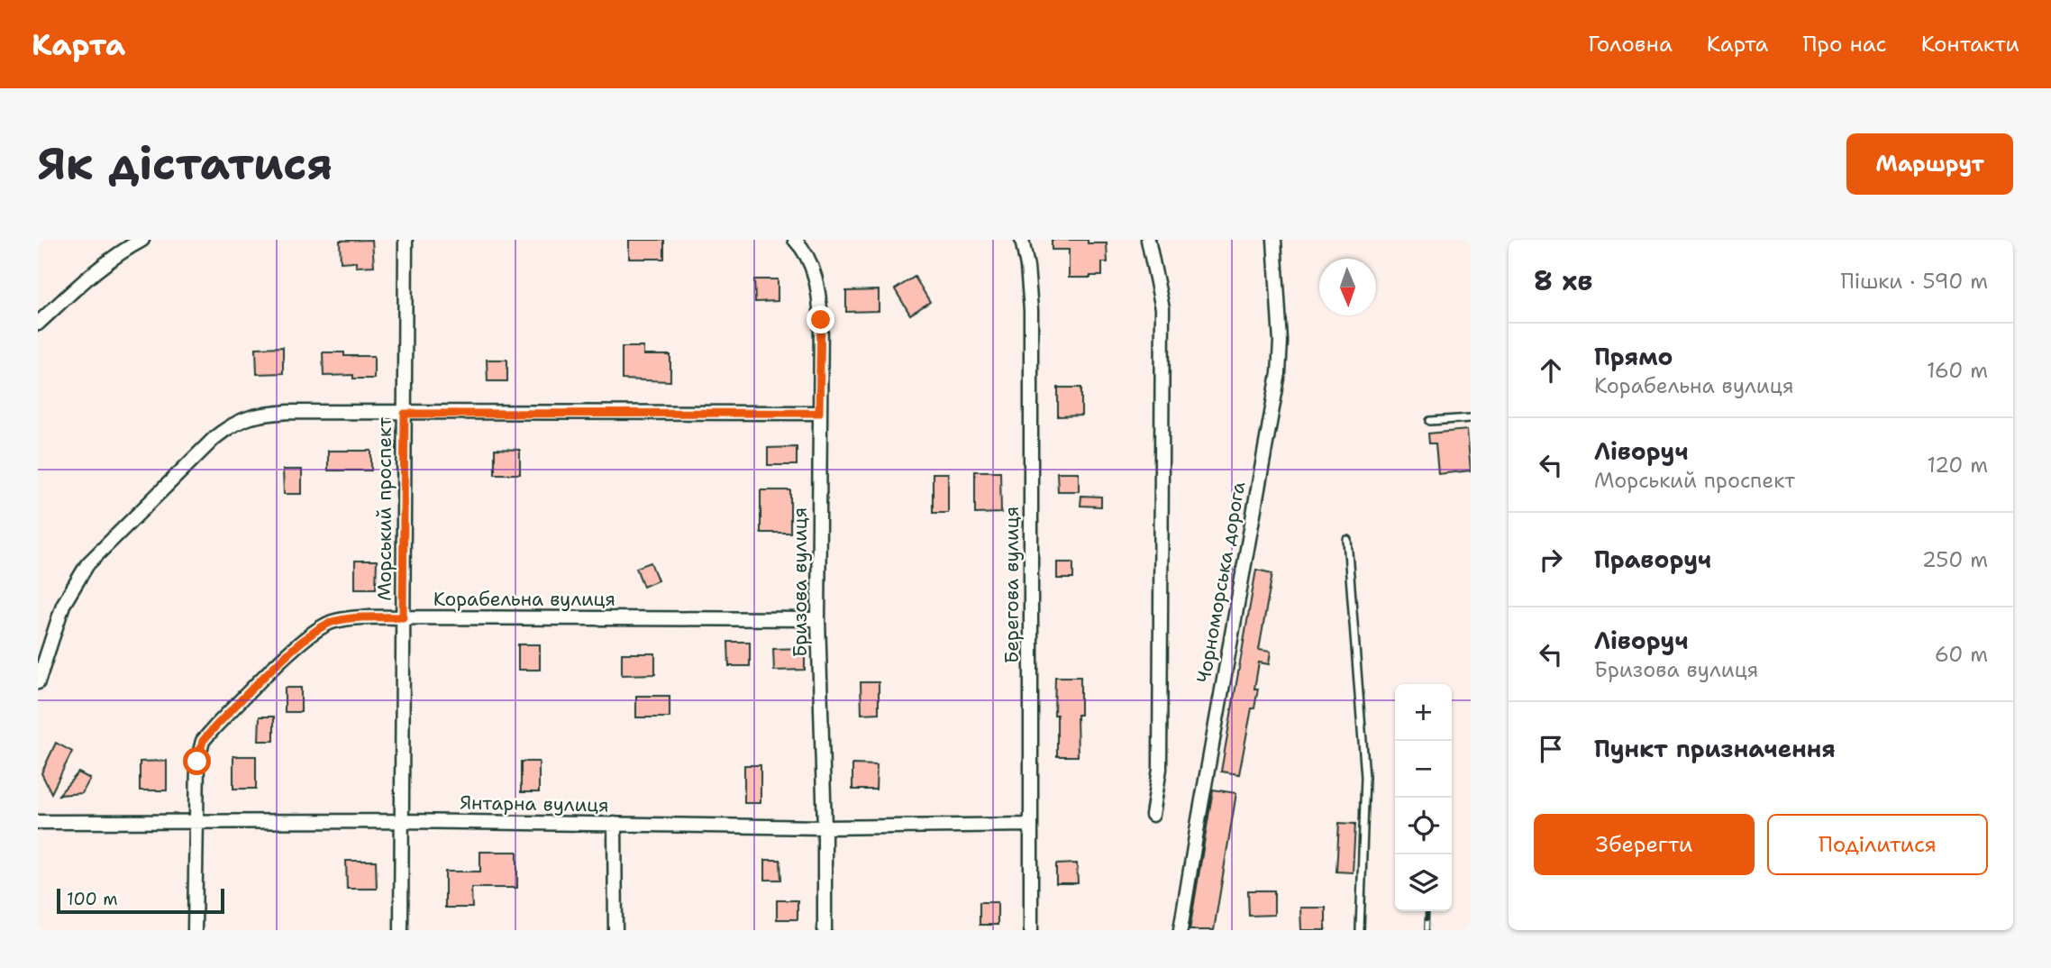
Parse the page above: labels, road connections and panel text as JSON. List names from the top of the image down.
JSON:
{
  "streets": {
    "street": [
      "Морський проспект",
      "Бризова вулиця",
      "Чорноморська дорога",
      "Берегова вулиця",
      "Корабельна вулиця",
      "Янтарна вулиця"
    ]
  },
  "crossings": [
    ["Морський проспект", "Корабельна вулиця"],
    ["Морський проспект", "Янтарна вулиця"],
    ["Бризова вулиця", "Корабельна вулиця"],
    ["Бризова вулиця", "Янтарна вулиця"],
    ["Берегова вулиця", "Янтарна вулиця"],
    ["Корабельна вулиця", "Янтарна вулиця"]
  ],
  "scale_bar": "100 m",
  "north": "bottom",
  "page": {
    "header": "Карта",
    "nav": [
      "Головна",
      "Карта",
      "Про нас",
      "Контакти"
    ],
    "buttons": [
      "Маршрут",
      ["Зберегти", "Поділитися"]
    ],
    "title": "Як дістатися",
    "heading": ["8 хв", "Пішки · 590 m"],
    "list": [
      ["Прямо", "Корабельна вулиця", "160 m"],
      ["Ліворуч", "Морський проспект", "120 m"],
      ["Праворуч", "250 m"],
      ["Ліворуч", "Бризова вулиця", "60 m"],
      "Пункт призначення"
    ],
    "map_buttons": ["+", "−"],
    "scale": "100 m"
  }
}
